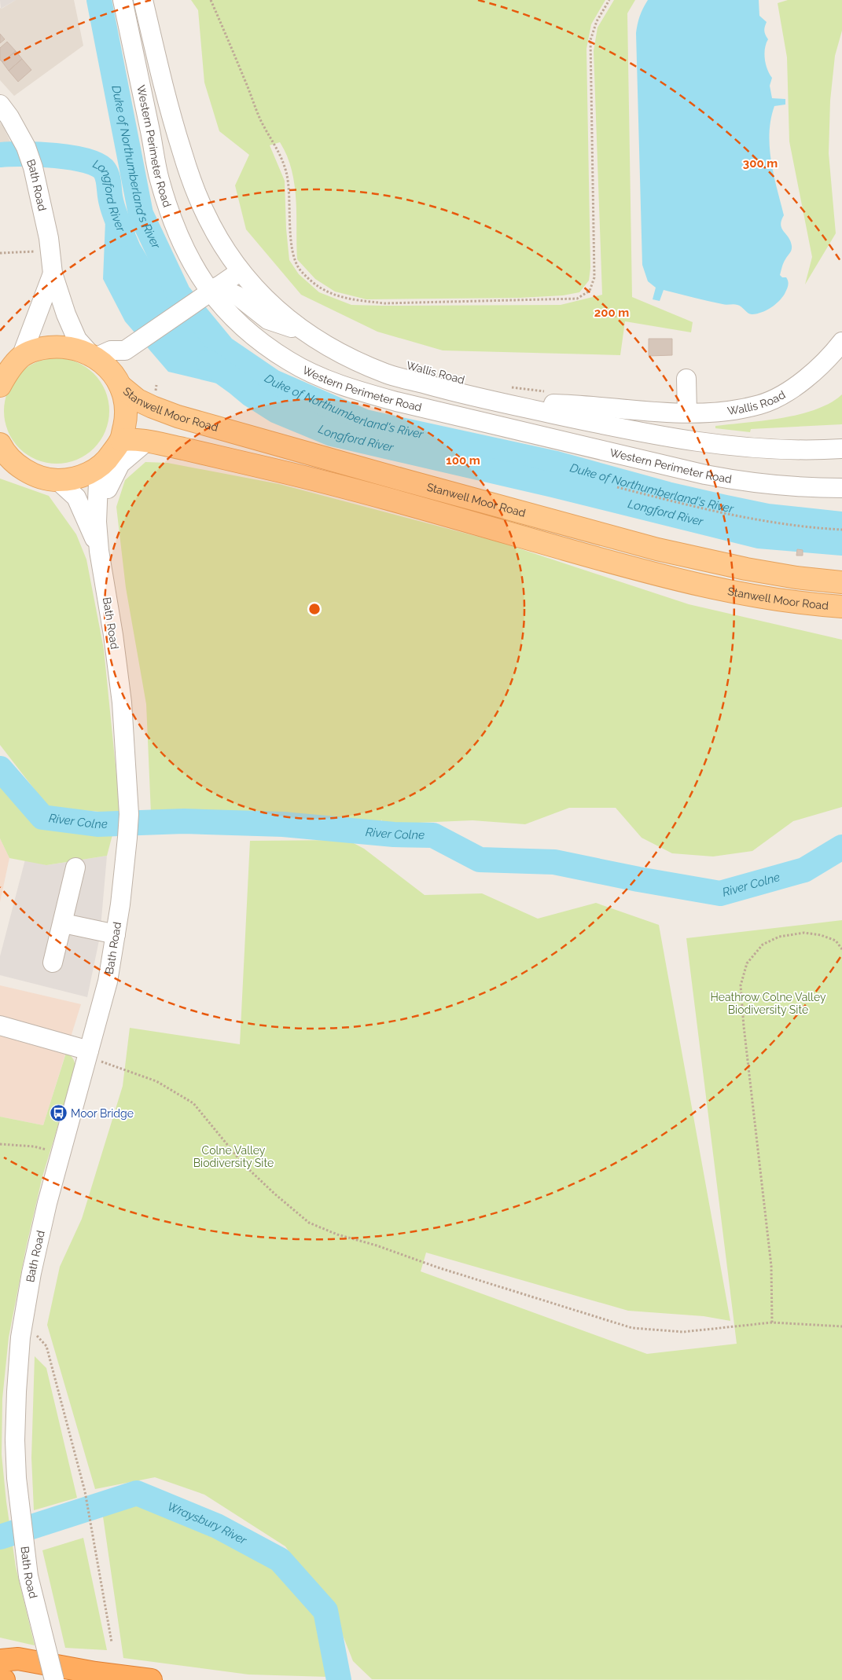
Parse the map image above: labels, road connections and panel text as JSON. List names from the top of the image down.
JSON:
{
  "streets": {
    "main road": ["Stanwell Moor Road"],
    "street": ["Western Perimeter Road", "Bath Road", "Wallis Road"]
  },
  "crossings": [
    ["Western Perimeter Road", "Wallis Road"],
    ["Bath Road", "Stanwell Moor Road"]
  ],
  "water": [
    "Duke of Northumberland's River",
    "Longford River",
    "River Colne",
    "Wraysbury River"
  ],
  "parks": ["Heathrow Colne Valley Biodiversity Site", "Colne Valley Biodiversity Site"],
  "places": {
    "bus stop": ["Moor Bridge"]
  },
  "rings": ["300 m", "200 m", "100 m"]
}
